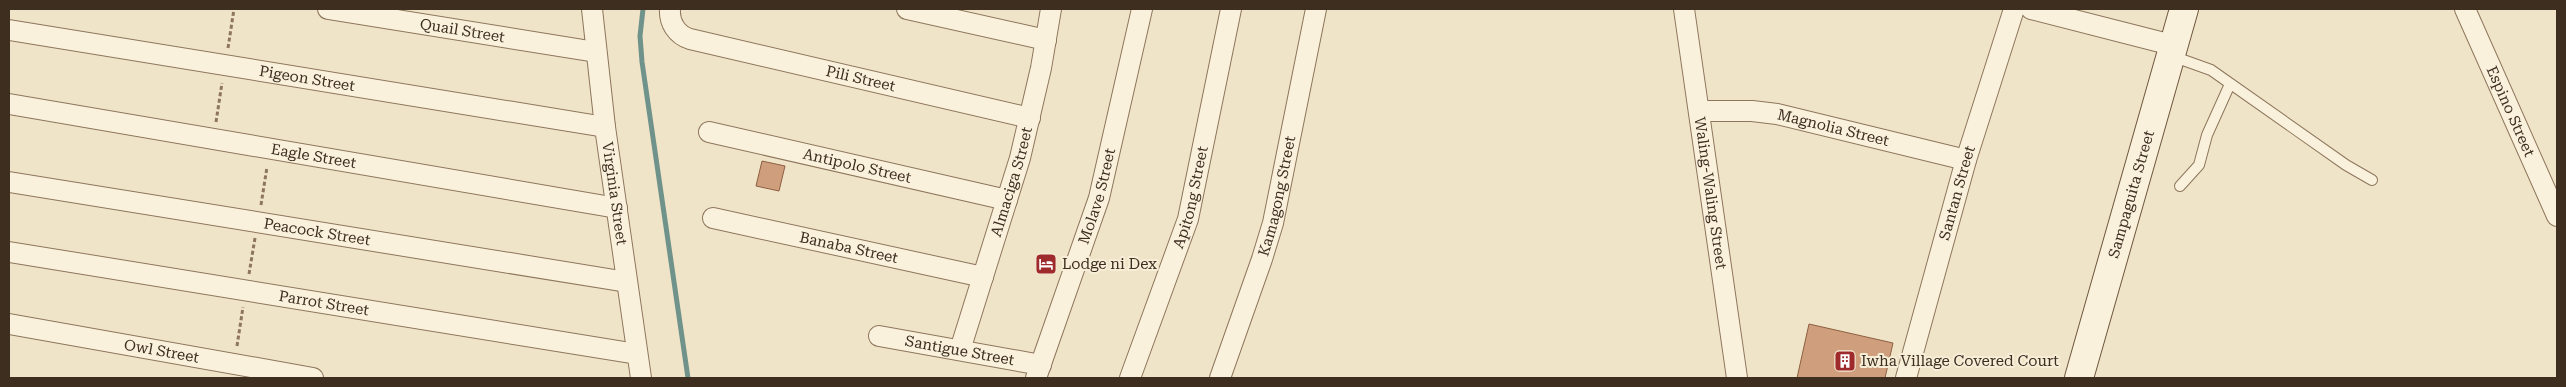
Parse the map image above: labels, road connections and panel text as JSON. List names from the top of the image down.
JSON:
{
  "streets": {
    "street": [
      "Quail Street",
      "Pigeon Street",
      "Pili Street",
      "Espino Street",
      "Magnolia Street",
      "Eagle Street",
      "Antipolo Street",
      "Almaciga Street",
      "Santan Street",
      "Sampaguita Street",
      "Virginia Street",
      "Waling-Waling Street",
      "Molave Street",
      "Apitong Street",
      "Kamagong Street",
      "Peacock Street",
      "Banaba Street",
      "Parrot Street",
      "Santigue Street",
      "Owl Street"
    ]
  },
  "crossings": [
    ["Quail Street", "Virginia Street"],
    ["Pigeon Street", "Virginia Street"],
    ["Pili Street", "Almaciga Street"],
    ["Magnolia Street", "Santan Street"],
    ["Magnolia Street", "Waling-Waling Street"],
    ["Eagle Street", "Virginia Street"],
    ["Antipolo Street", "Almaciga Street"],
    ["Almaciga Street", "Banaba Street"],
    ["Almaciga Street", "Santigue Street"],
    ["Virginia Street", "Peacock Street"],
    ["Virginia Street", "Parrot Street"],
    ["Molave Street", "Santigue Street"]
  ],
  "places": {
    "hotel": ["Lodge ni Dex"],
    "building": ["Iwha Village Covered Court"]
  }
}
